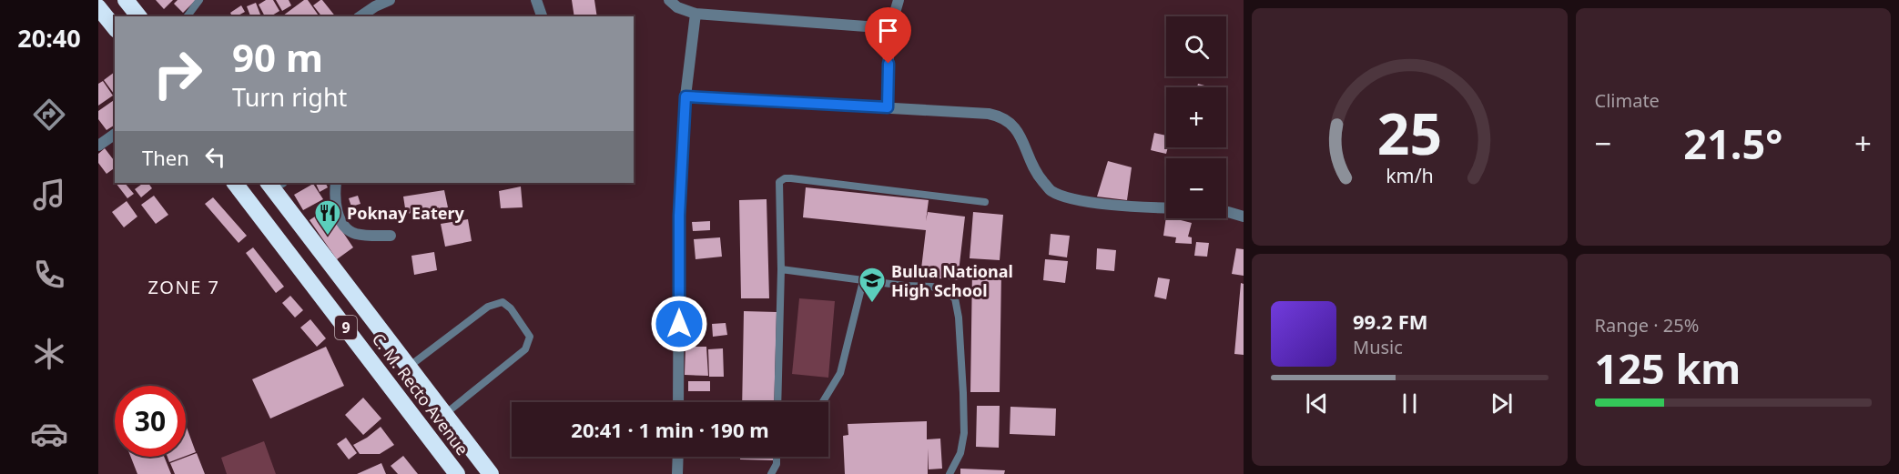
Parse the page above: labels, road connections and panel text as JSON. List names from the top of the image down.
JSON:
{
  "streets": {
    "highway": ["9", "C. M. Recto Avenue"]
  },
  "districts": ["ZONE 7"],
  "places": {
    "restaurant": ["Poknay Eatery"],
    "school or university": ["Bulua National High School"]
  },
  "page": {
    "tabs": "20:40",
    "tile": [
      "Climate",
      ["Range · 25%", "125 km"]
    ],
    "map_buttons": ["+", "−"],
    "turn": ["90 m", "Turn right"],
    "heat": ["−", "21.5°", "+"],
    "then": "Then",
    "song": ["99.2 FM", "Music"],
    "limit": "30",
    "trip": "20:41 · 1 min · 190 m",
    "gauge": ["25", "km/h"]
  }
}
